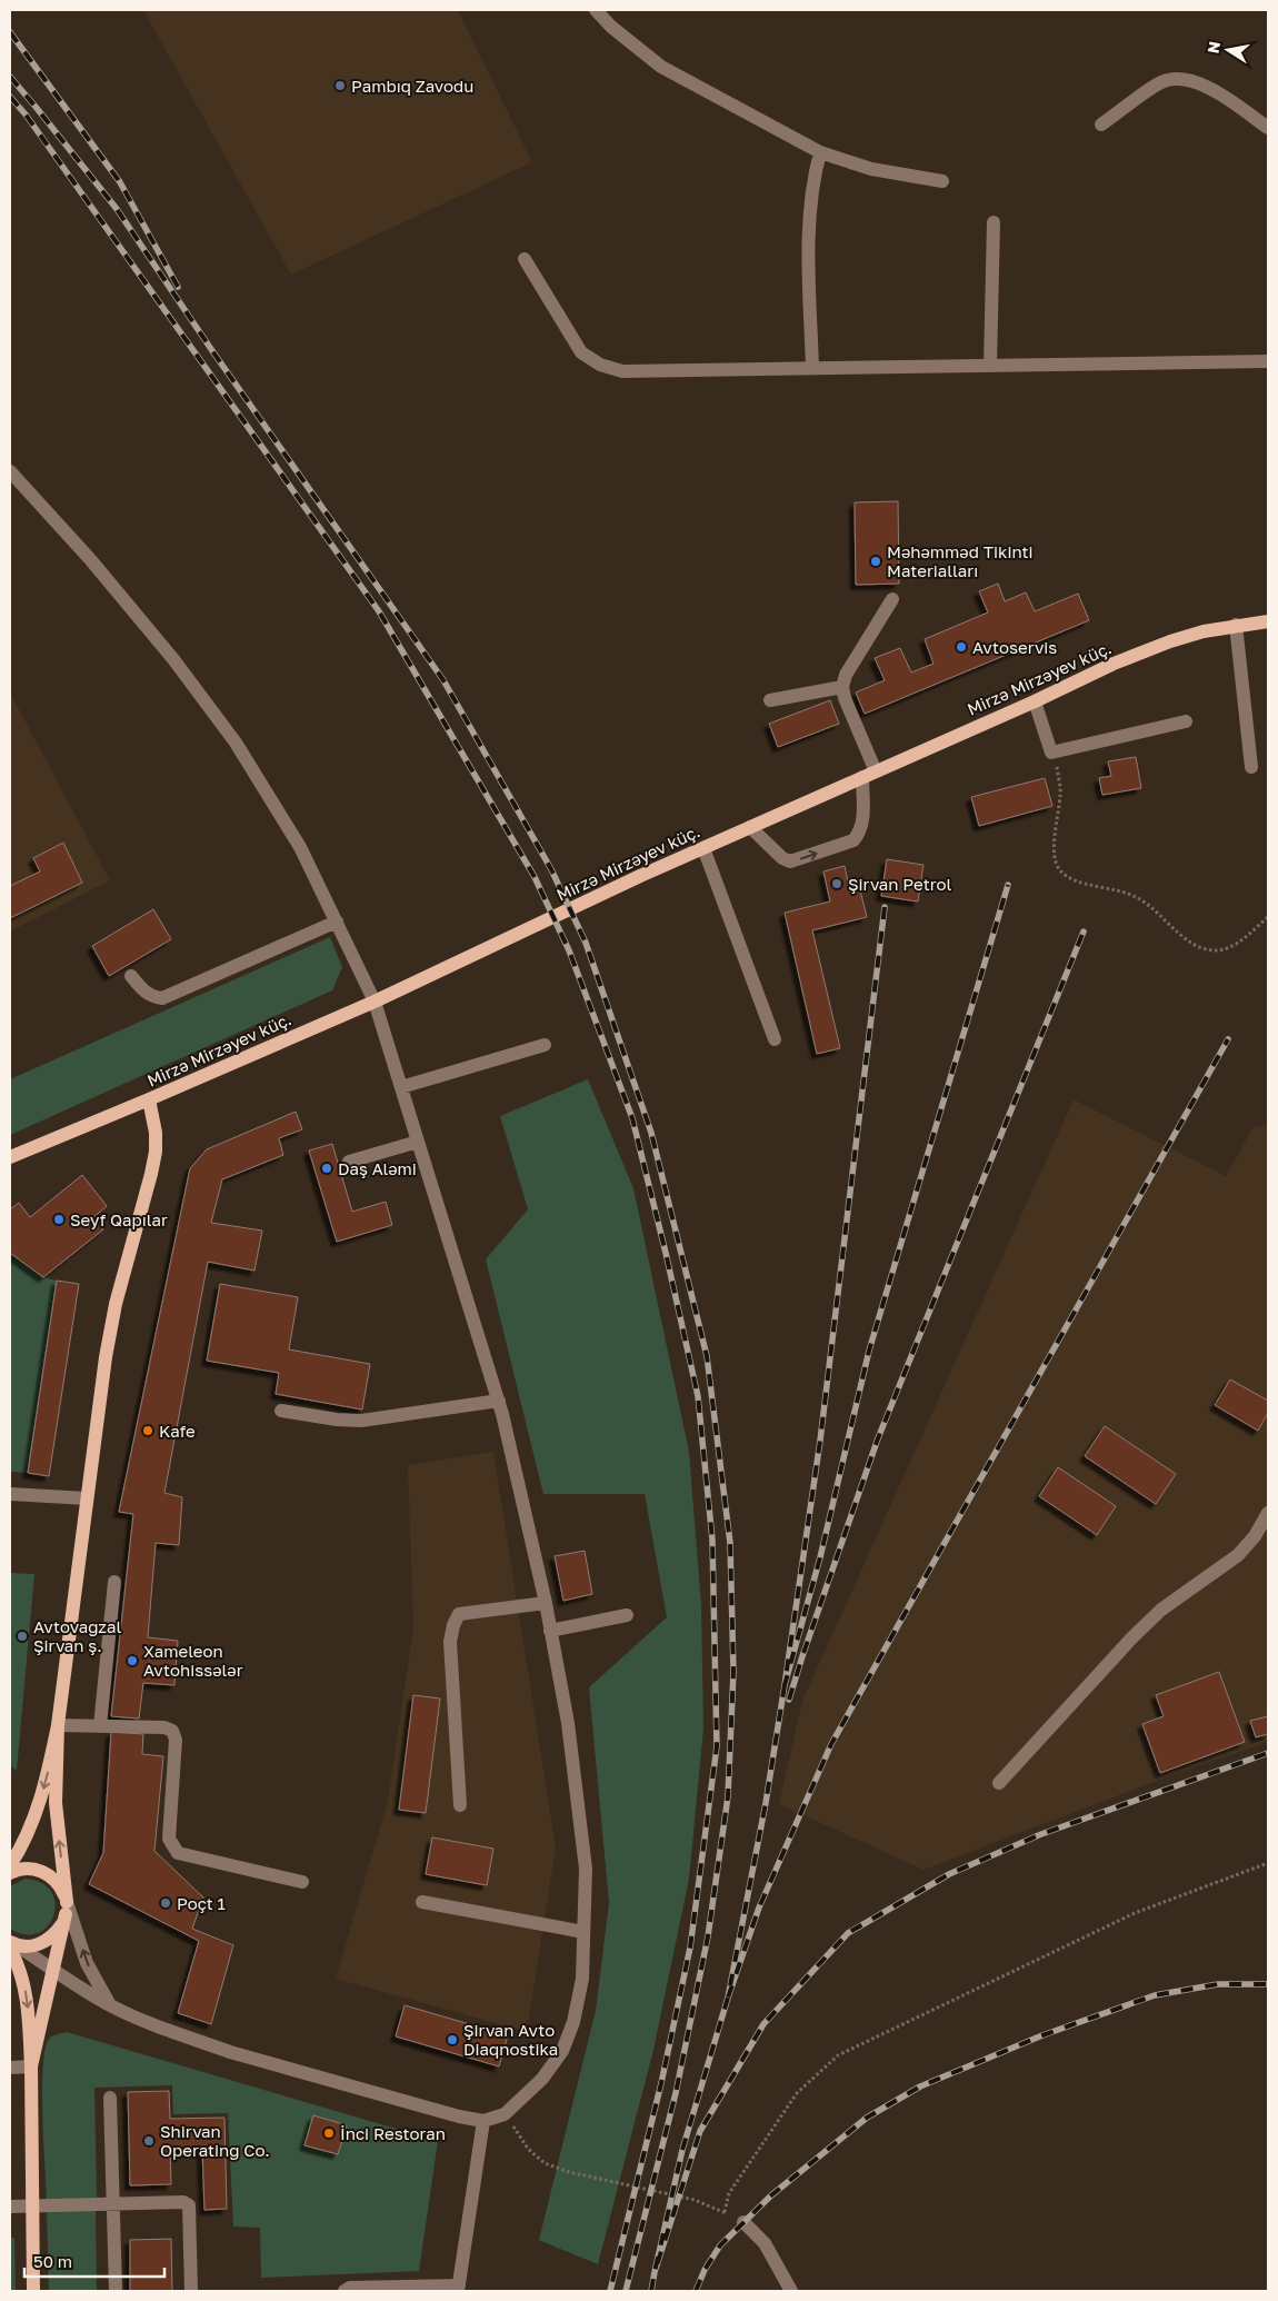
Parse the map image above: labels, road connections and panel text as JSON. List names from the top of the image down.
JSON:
{
  "streets": {
    "main road": ["Mirzə Mirzəyev küç."]
  },
  "places": [
    "Pambıq Zavodu",
    "Məhəmməd Tikinti Materialları",
    "Avtoservis",
    "Şirvan Petrol",
    "Daş Aləmi",
    "Seyf Qapılar",
    "Kafe",
    "Avtovağzal Şirvan ş.",
    "Xameleon Avtohissələr",
    "Poçt 1",
    "Şirvan Avto Diaqnostika",
    "İnci Restoran",
    "Shirvan Operating Co."
  ],
  "scale_bar": "50 m",
  "north": "left"
}
